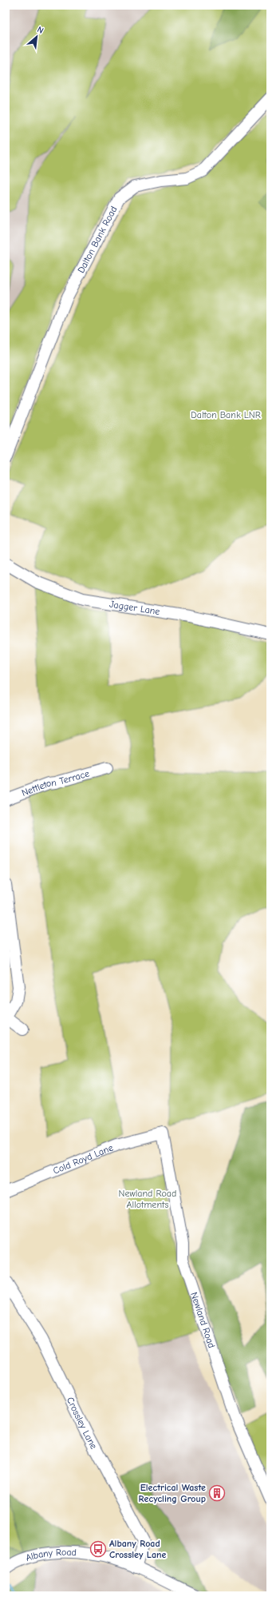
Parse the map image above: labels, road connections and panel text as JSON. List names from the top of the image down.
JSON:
{
  "streets": {
    "street": [
      "Dalton Bank Road",
      "Jagger Lane",
      "Nettleton Terrace",
      "Cold Royd Lane",
      "Newland Road",
      "Crossley Lane",
      "Albany Road"
    ]
  },
  "crossings": [
    ["Cold Royd Lane", "Newland Road"],
    ["Crossley Lane", "Albany Road"]
  ],
  "parks": ["Dalton Bank LNR", "Newland Road Allotments"],
  "places": {
    "building": ["Electrical Waste Recycling Group"],
    "bus stop": ["Albany Road Crossley Lane"]
  },
  "north": "top right"
}
